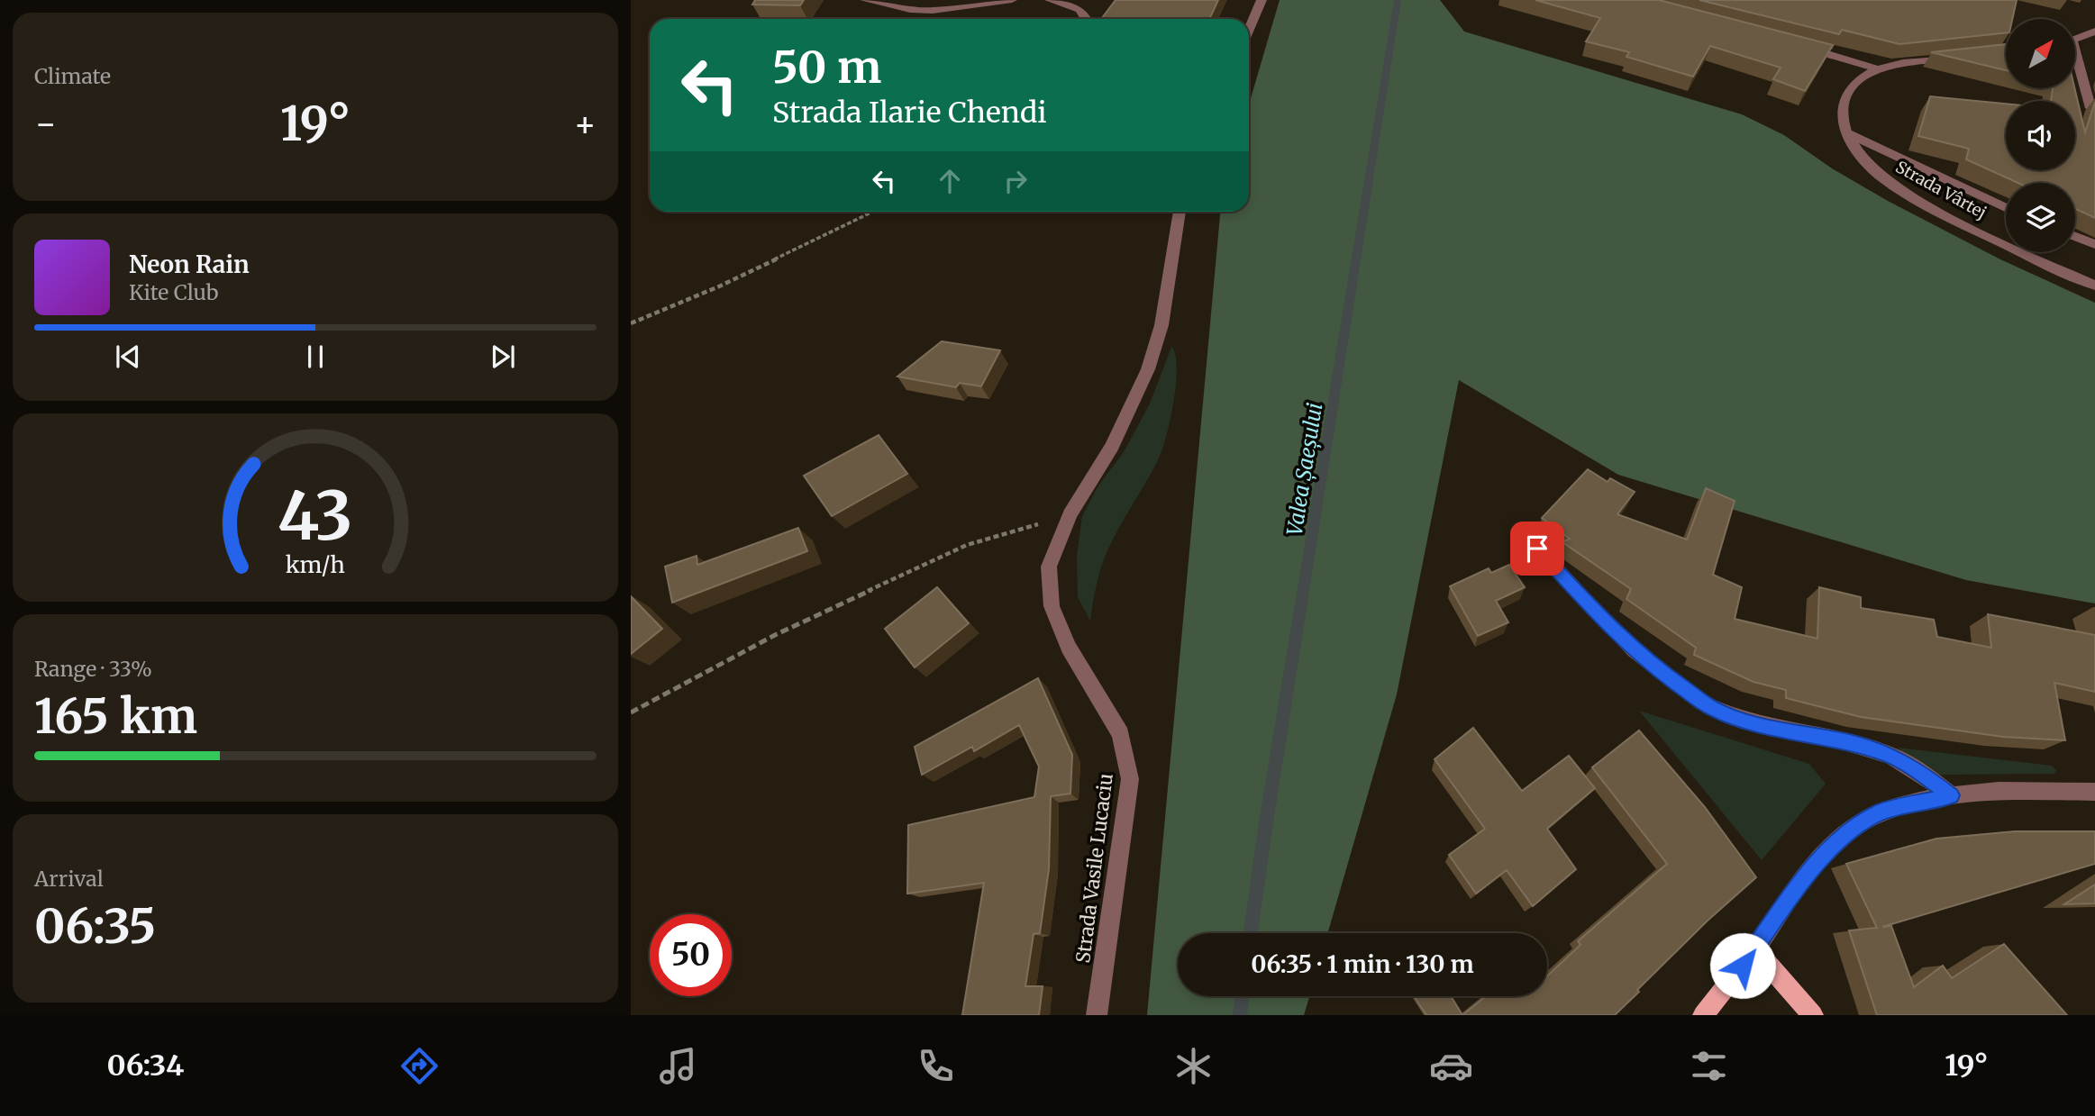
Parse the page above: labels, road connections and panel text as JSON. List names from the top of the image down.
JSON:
{
  "streets": {
    "street": ["Strada Vârtej", "Strada Vasile Lucaciu"]
  },
  "water": ["Valea Șaeșului"],
  "north": "top right",
  "page": {
    "tile": [
      "Climate",
      ["Range · 33%", "165 km"],
      ["Arrival", "06:35"]
    ],
    "turn": ["50 m", "Strada Ilarie Chendi"],
    "heat": ["−", "19°", "+"],
    "song": ["Neon Rain", "Kite Club"],
    "limit": "50",
    "trip": "06:35 · 1 min · 130 m",
    "tabs": ["06:34", "19°"],
    "gauge": ["43", "km/h"]
  }
}
